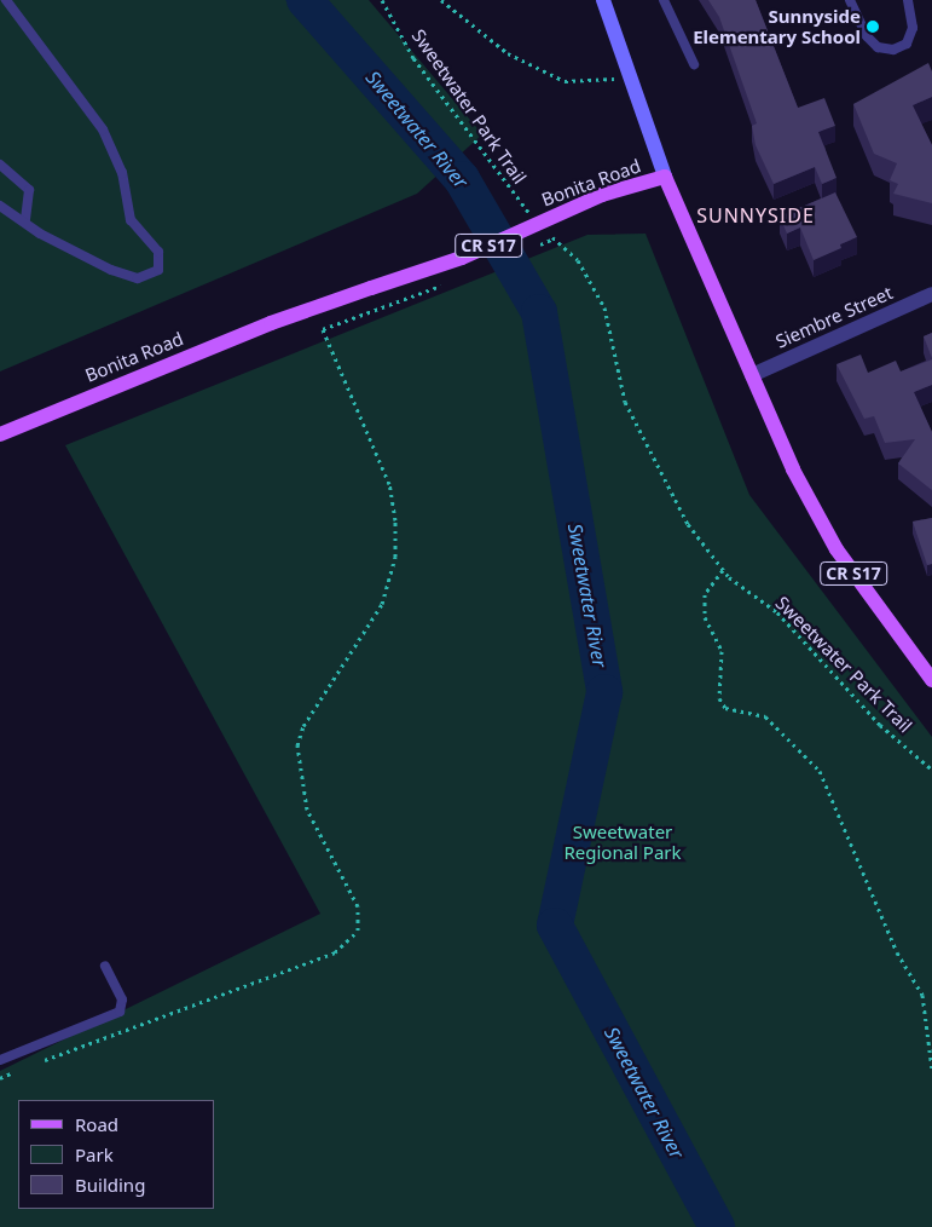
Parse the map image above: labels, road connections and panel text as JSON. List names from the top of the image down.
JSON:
{
  "streets": {
    "main road": ["Bonita Road", "CR S17"],
    "street": ["Siembre Street"],
    "path": ["Sweetwater Park Trail"]
  },
  "crossings": [
    ["Bonita Road", "Siembre Street"]
  ],
  "districts": ["SUNNYSIDE"],
  "water": ["Sweetwater River"],
  "parks": ["Sweetwater Regional Park"],
  "places": ["Sunnyside Elementary School"],
  "legend": ["Road", "Park", "Building"]
}
